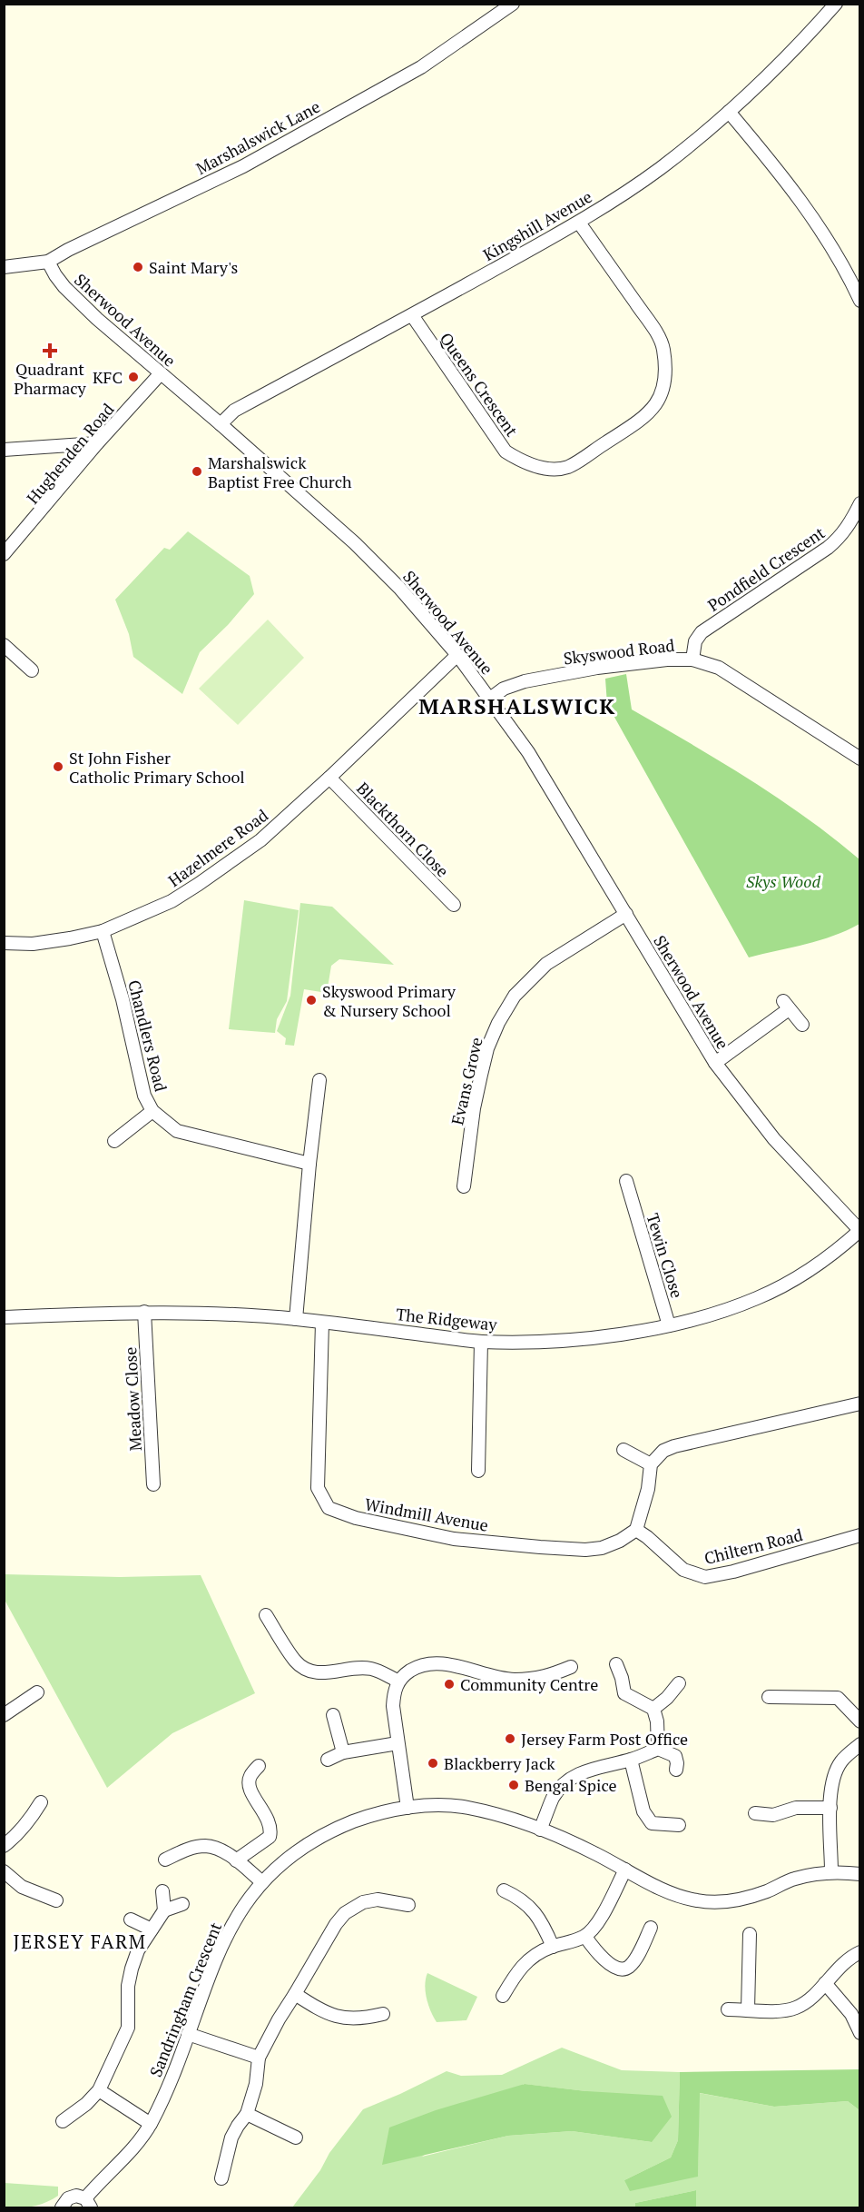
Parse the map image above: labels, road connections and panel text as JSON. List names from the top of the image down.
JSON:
{
  "streets": {
    "street": [
      "Marshalswick Lane",
      "Kingshill Avenue",
      "Sherwood Avenue",
      "Queens Crescent",
      "Hughenden Road",
      "Pondfield Crescent",
      "Skyswood Road",
      "Blackthorn Close",
      "Hazelmere Road",
      "Chandlers Road",
      "Evans Grove",
      "Tewin Close",
      "The Ridgeway",
      "Meadow Close",
      "Windmill Avenue",
      "Chiltern Road",
      "Sandringham Crescent"
    ]
  },
  "crossings": [
    ["Marshalswick Lane", "Sherwood Avenue"],
    ["Kingshill Avenue", "Sherwood Avenue"],
    ["Kingshill Avenue", "Queens Crescent"],
    ["Sherwood Avenue", "Hughenden Road"],
    ["Sherwood Avenue", "Skyswood Road"],
    ["Sherwood Avenue", "Hazelmere Road"],
    ["Sherwood Avenue", "Evans Grove"],
    ["Sherwood Avenue", "The Ridgeway"],
    ["Pondfield Crescent", "Skyswood Road"],
    ["Blackthorn Close", "Hazelmere Road"],
    ["Hazelmere Road", "Chandlers Road"],
    ["Tewin Close", "The Ridgeway"],
    ["The Ridgeway", "Meadow Close"],
    ["The Ridgeway", "Windmill Avenue"],
    ["Windmill Avenue", "Chiltern Road"]
  ],
  "districts": ["MARSHALSWICK", "JERSEY FARM"],
  "parks": ["Skys Wood"],
  "places": {
    "other": [
      "Saint Mary's",
      "KFC",
      "Marshalswick Baptist Free Church",
      "St John Fisher Catholic Primary School",
      "Skyswood Primary & Nursery School",
      "Community Centre",
      "Jersey Farm Post Office",
      "Blackberry Jack",
      "Bengal Spice"
    ],
    "health": ["Quadrant Pharmacy"]
  }
}
